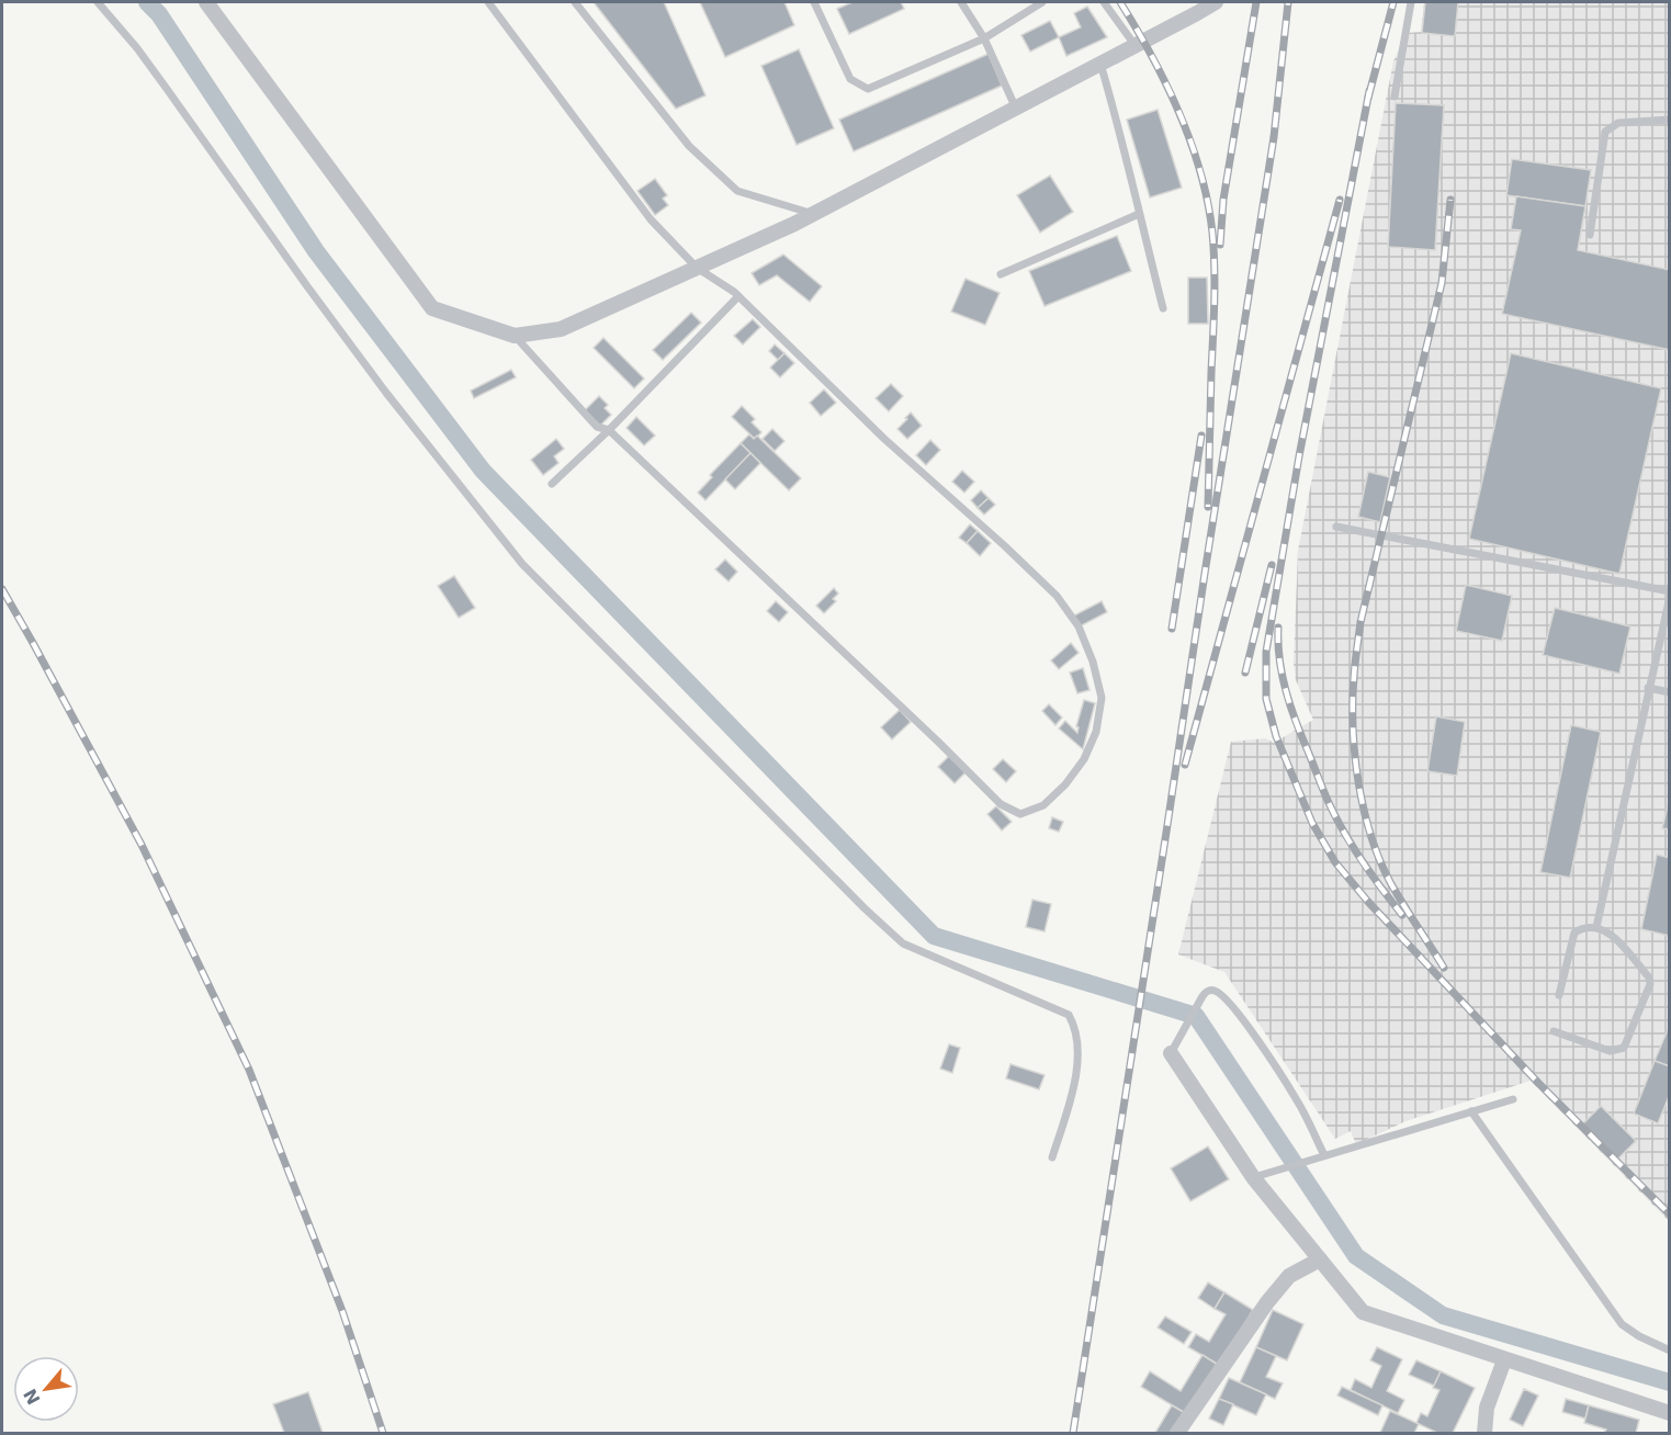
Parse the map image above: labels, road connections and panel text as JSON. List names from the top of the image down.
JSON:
{
  "north": "bottom left"
}
